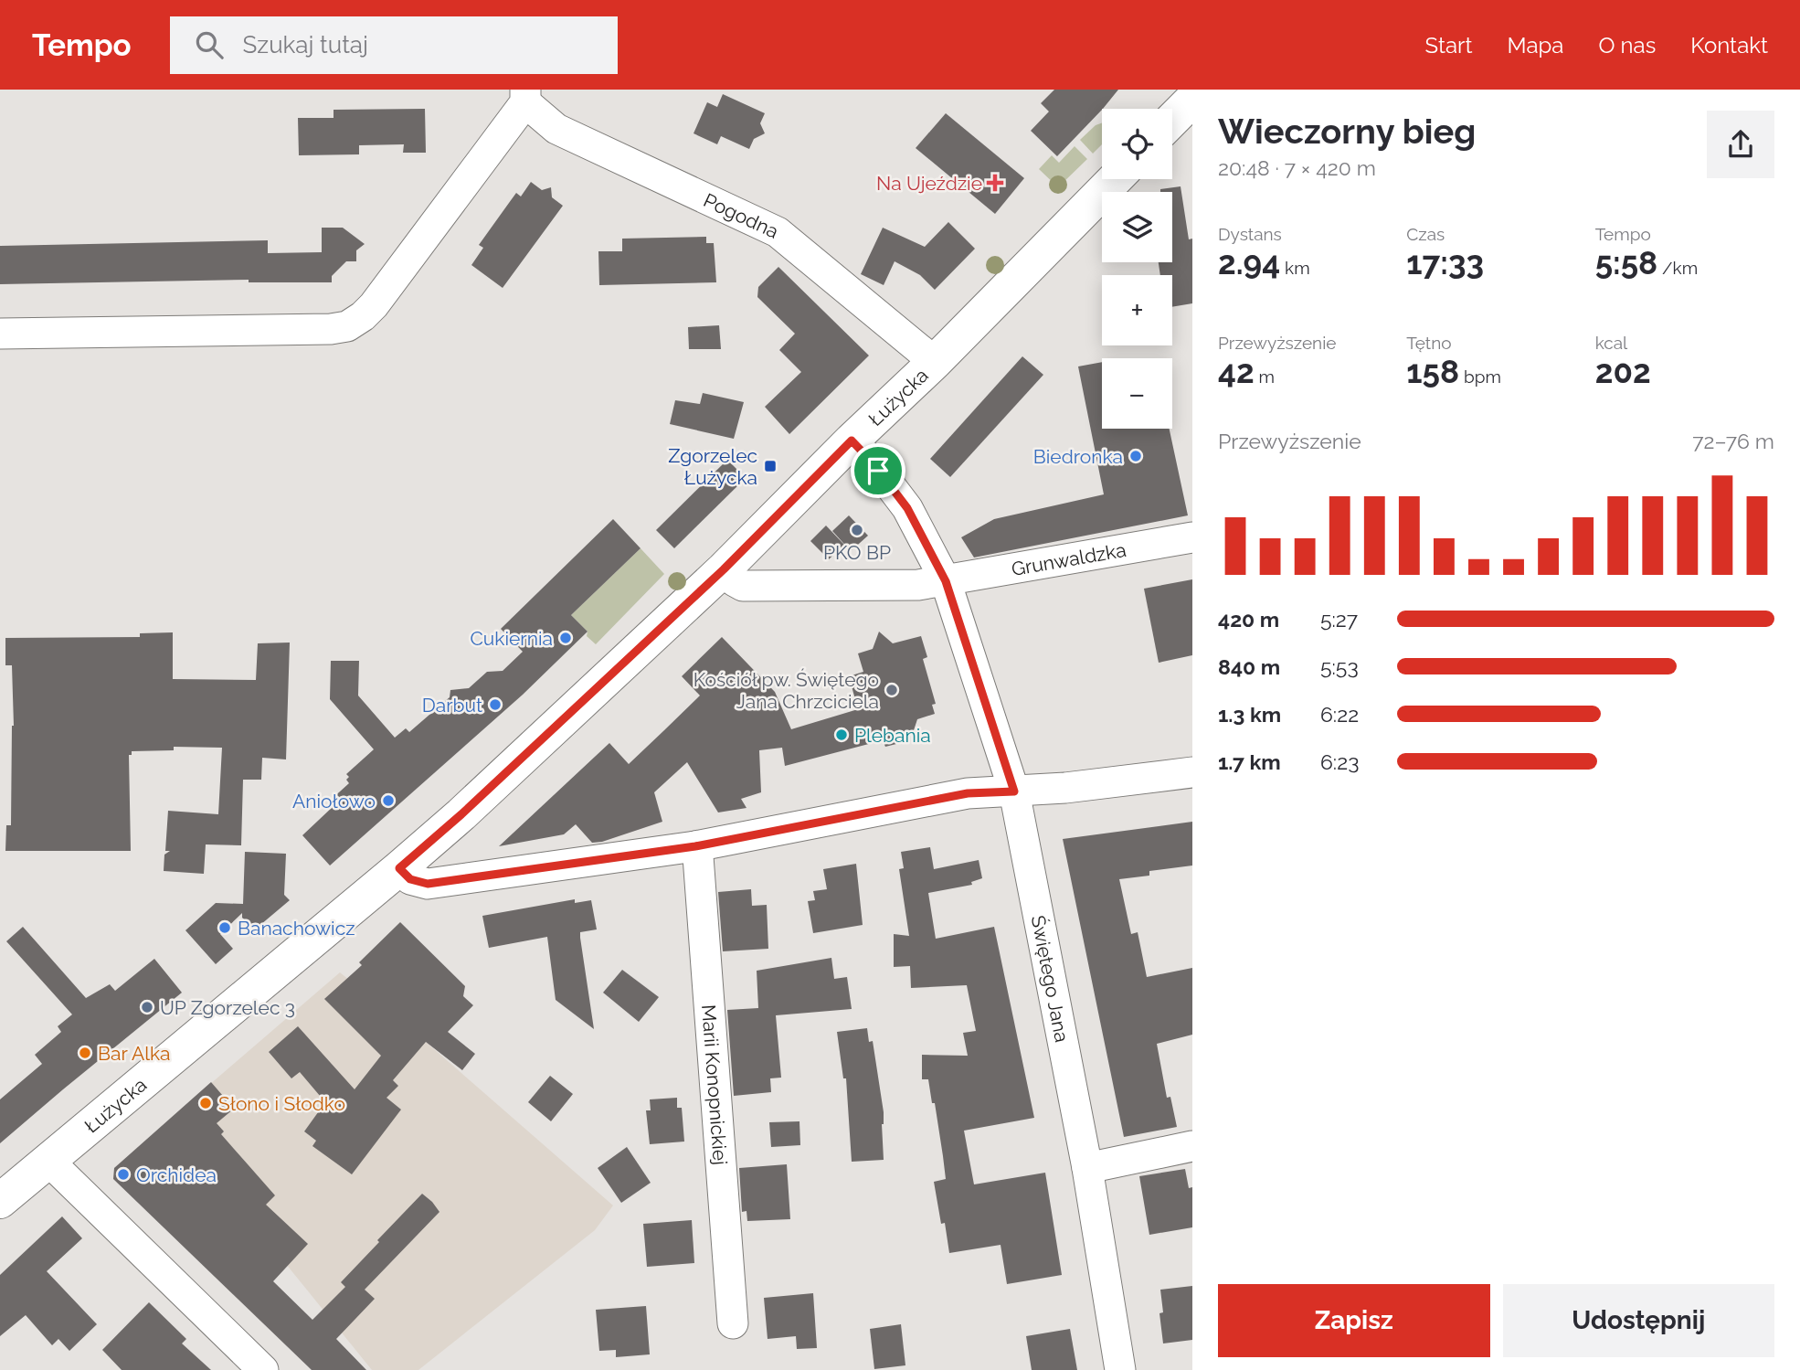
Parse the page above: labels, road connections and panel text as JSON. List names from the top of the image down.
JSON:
{
  "streets": {
    "main road": ["Łużycka"],
    "street": [
      "Pogodna",
      "Grunwaldzka",
      "Świętego Jana",
      "Marii Konopnickiej"
    ]
  },
  "crossings": [
    ["Pogodna", "Łużycka"],
    ["Łużycka", "Grunwaldzka"]
  ],
  "places": {
    "health": ["Na Ujeździe"],
    "other": [
      "Biedronka",
      "PKO BP",
      "Cukiernia",
      "Kościół pw. Świętego Jana Chrzciciela",
      "Darbut",
      "Plebania",
      "Aniołowo",
      "Banachowicz",
      "UP Zgorzelec 3",
      "Bar Alka",
      "Słono i Słodko",
      "Orchidea"
    ],
    "transit": ["Zgorzelec Łużycka"]
  },
  "page": {
    "header": "Tempo",
    "search": "Szukaj tutaj",
    "nav": [
      "Start",
      "Mapa",
      "O nas",
      "Kontakt"
    ],
    "heading": ["Wieczorny bieg", "20:48 · 7 × 420 m"],
    "map_buttons": ["+", "−"],
    "stats": [
      ["Dystans", "2.94 km"],
      ["Czas", "17:33"],
      ["Tempo", "5:58 /km"],
      ["Przewyższenie", "42 m"],
      ["Tętno", "158 bpm"],
      ["kcal", "202"]
    ],
    "chart": ["Przewyższenie", "72–76 m"],
    "list": [
      {
        "name": "420 m",
        "note": "5:27"
      },
      {
        "name": "840 m",
        "note": "5:53"
      },
      {
        "name": "1.3 km",
        "note": "6:22"
      },
      {
        "name": "1.7 km",
        "note": "6:23"
      }
    ],
    "buttons": ["Zapisz", "Udostępnij"]
  }
}
